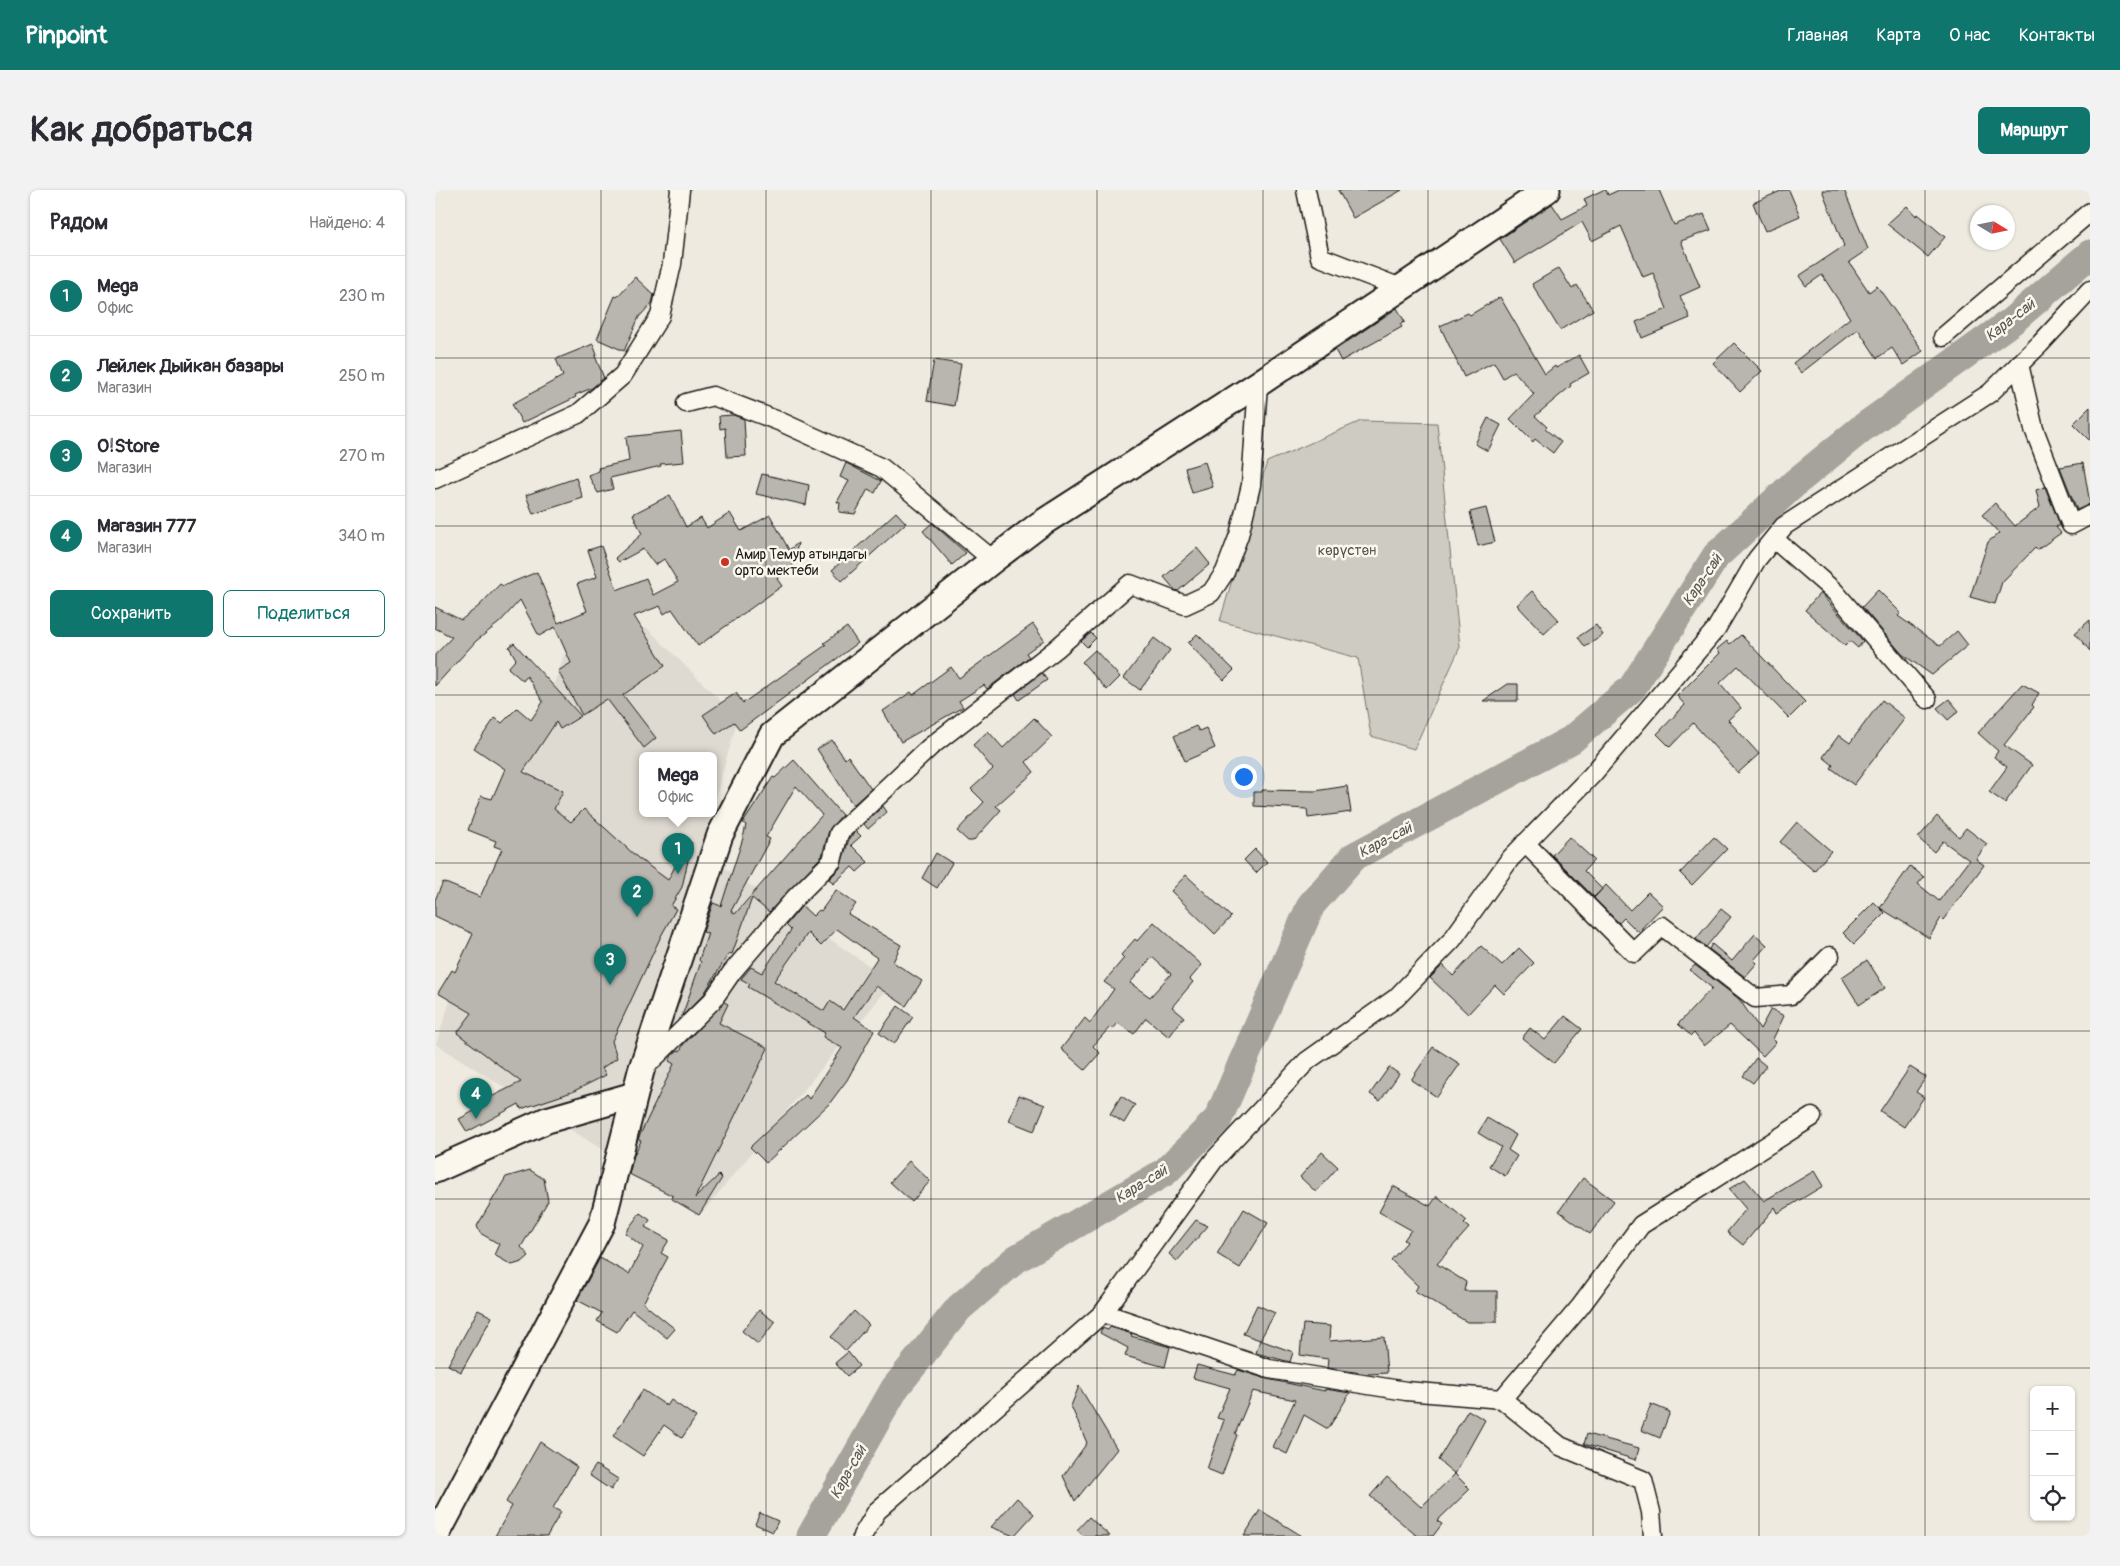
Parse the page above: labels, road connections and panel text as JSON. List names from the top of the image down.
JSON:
{
  "water": ["Кара-сай"],
  "parks": ["көрүстөн"],
  "places": ["Амир Темур атындагы орто мектеби"],
  "north": "right",
  "page": {
    "header": "Pinpoint",
    "nav": [
      "Главная",
      "Карта",
      "О нас",
      "Контакты"
    ],
    "buttons": [
      "Маршрут",
      ["Сохранить", "Поделиться"]
    ],
    "title": "Как добраться",
    "heading": ["Рядом", "Найдено: 4"],
    "list": [
      {
        "mark": "1",
        "name": "Mega",
        "note": "Офис",
        "value": "230 m"
      },
      {
        "mark": "2",
        "name": "Лейлек Дыйкан базары",
        "note": "Магазин",
        "value": "250 m"
      },
      {
        "mark": "3",
        "name": "O!Store",
        "note": "Магазин",
        "value": "270 m"
      },
      {
        "mark": "4",
        "name": "Магазин 777",
        "note": "Магазин",
        "value": "340 m"
      }
    ],
    "popup": ["Mega", "Офис"],
    "pins": [
      "1",
      "2",
      "3",
      "4"
    ],
    "map_buttons": ["+", "−"]
  }
}
